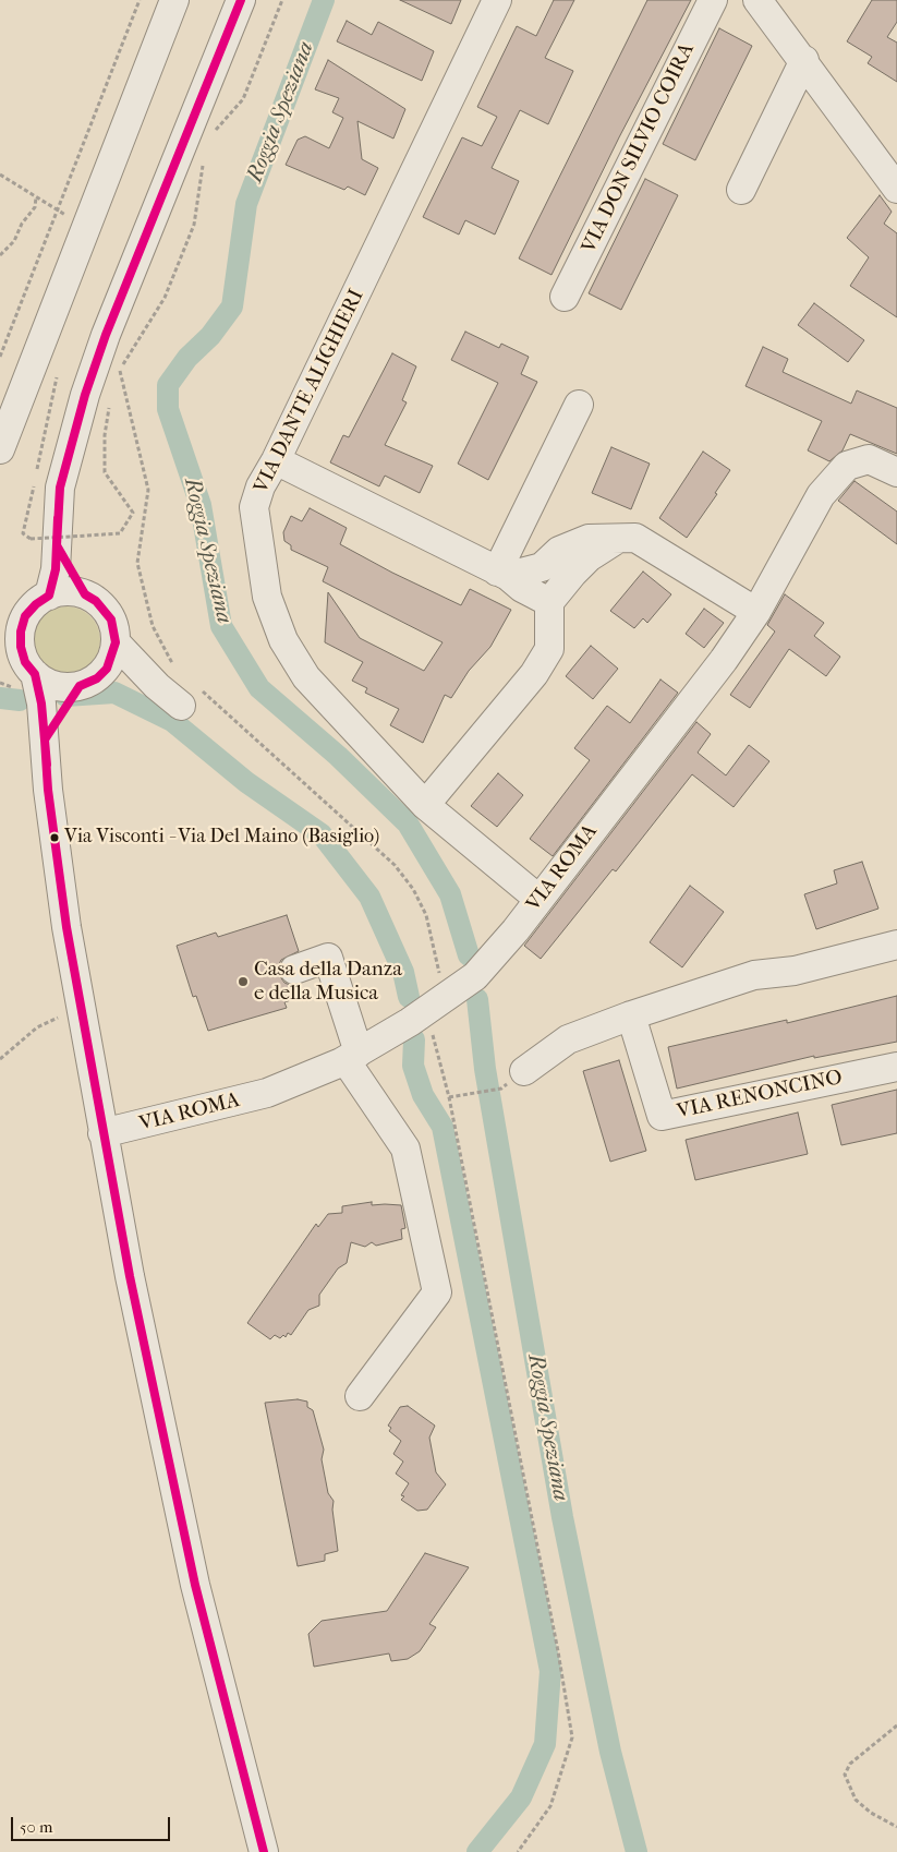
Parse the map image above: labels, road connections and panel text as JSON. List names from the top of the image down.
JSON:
{
  "streets": {
    "street": [
      "VIA DON SILVIO COIRA",
      "VIA DANTE ALIGHIERI",
      "VIA ROMA",
      "VIA RENONCINO"
    ]
  },
  "crossings": [
    ["VIA DANTE ALIGHIERI", "VIA ROMA"]
  ],
  "water": ["Roggia Speziana"],
  "places": ["Via Visconti - Via Del Maino (Basiglio)", "Casa della Danza e della Musica"],
  "scale_bar": "50 m"
}
